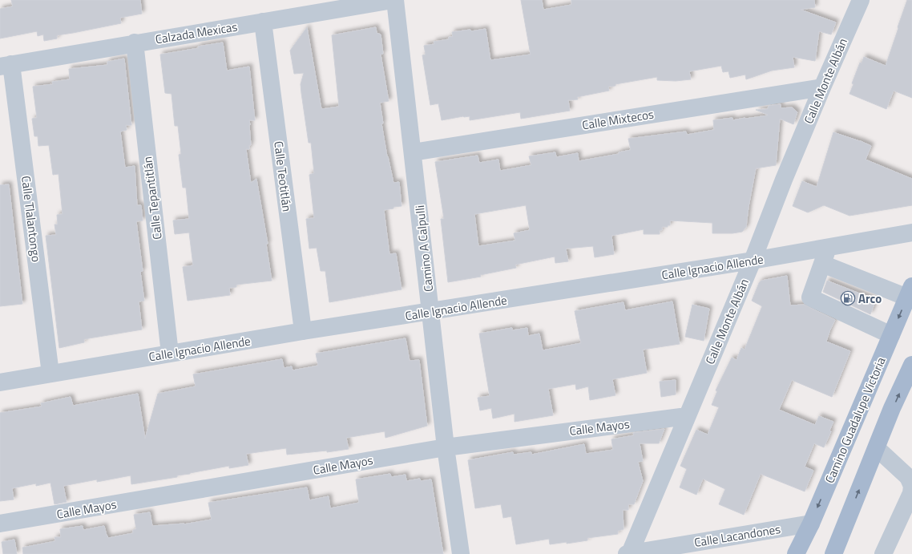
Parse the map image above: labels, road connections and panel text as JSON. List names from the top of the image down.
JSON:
{
  "streets": {
    "main road": ["Camino Guadalupe Victoria"],
    "street": [
      "Calzada Mexicas",
      "Calle Monte Albán",
      "Calle Mixtecos",
      "Calle Teotitlán",
      "Calle Tepantitlán",
      "Calle Tlalantongo",
      "Camino A Calpulli",
      "Calle Ignacio Allende",
      "Calle Mayos",
      "Calle Lacandones"
    ]
  },
  "crossings": [
    ["Calzada Mexicas", "Calle Teotitlán"],
    ["Calzada Mexicas", "Calle Tepantitlán"],
    ["Calzada Mexicas", "Calle Tlalantongo"],
    ["Calle Monte Albán", "Calle Mixtecos"],
    ["Calle Monte Albán", "Calle Ignacio Allende"],
    ["Calle Monte Albán", "Calle Mayos"],
    ["Calle Monte Albán", "Calle Lacandones"],
    ["Calle Mixtecos", "Camino A Calpulli"],
    ["Calle Teotitlán", "Calle Ignacio Allende"],
    ["Calle Tepantitlán", "Calle Ignacio Allende"],
    ["Calle Tlalantongo", "Calle Ignacio Allende"],
    ["Camino A Calpulli", "Calle Ignacio Allende"],
    ["Camino A Calpulli", "Calle Mayos"],
    ["Camino Guadalupe Victoria", "Calle Lacandones"]
  ],
  "places": {
    "fuel station": ["Arco"]
  }
}
